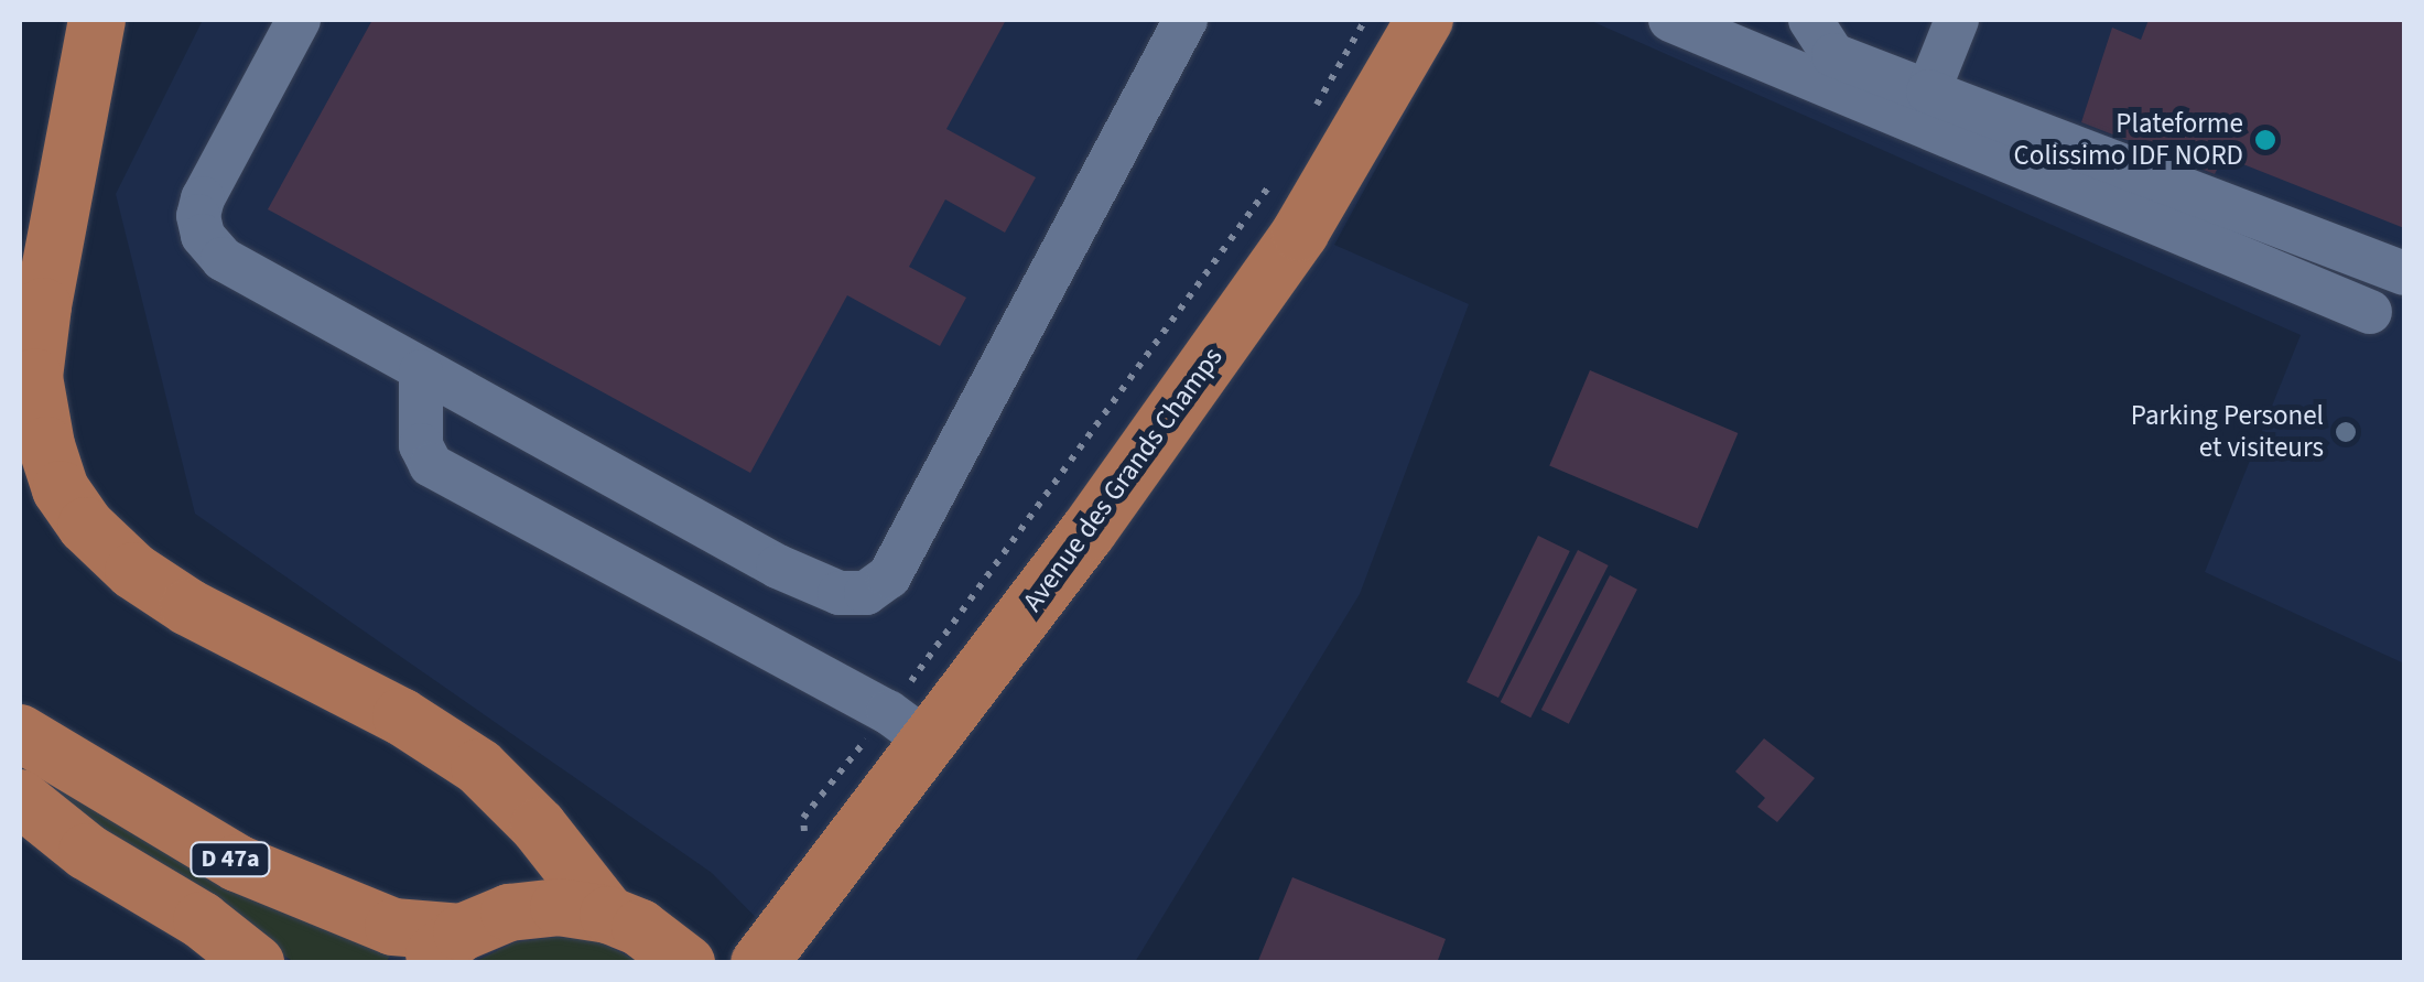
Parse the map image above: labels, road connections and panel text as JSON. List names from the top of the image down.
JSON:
{
  "streets": {
    "main road": ["Avenue des Grands Champs", "D 47a"]
  },
  "places": ["Plateforme Colissimo IDF NORD", "Parking Personel et visiteurs"]
}
